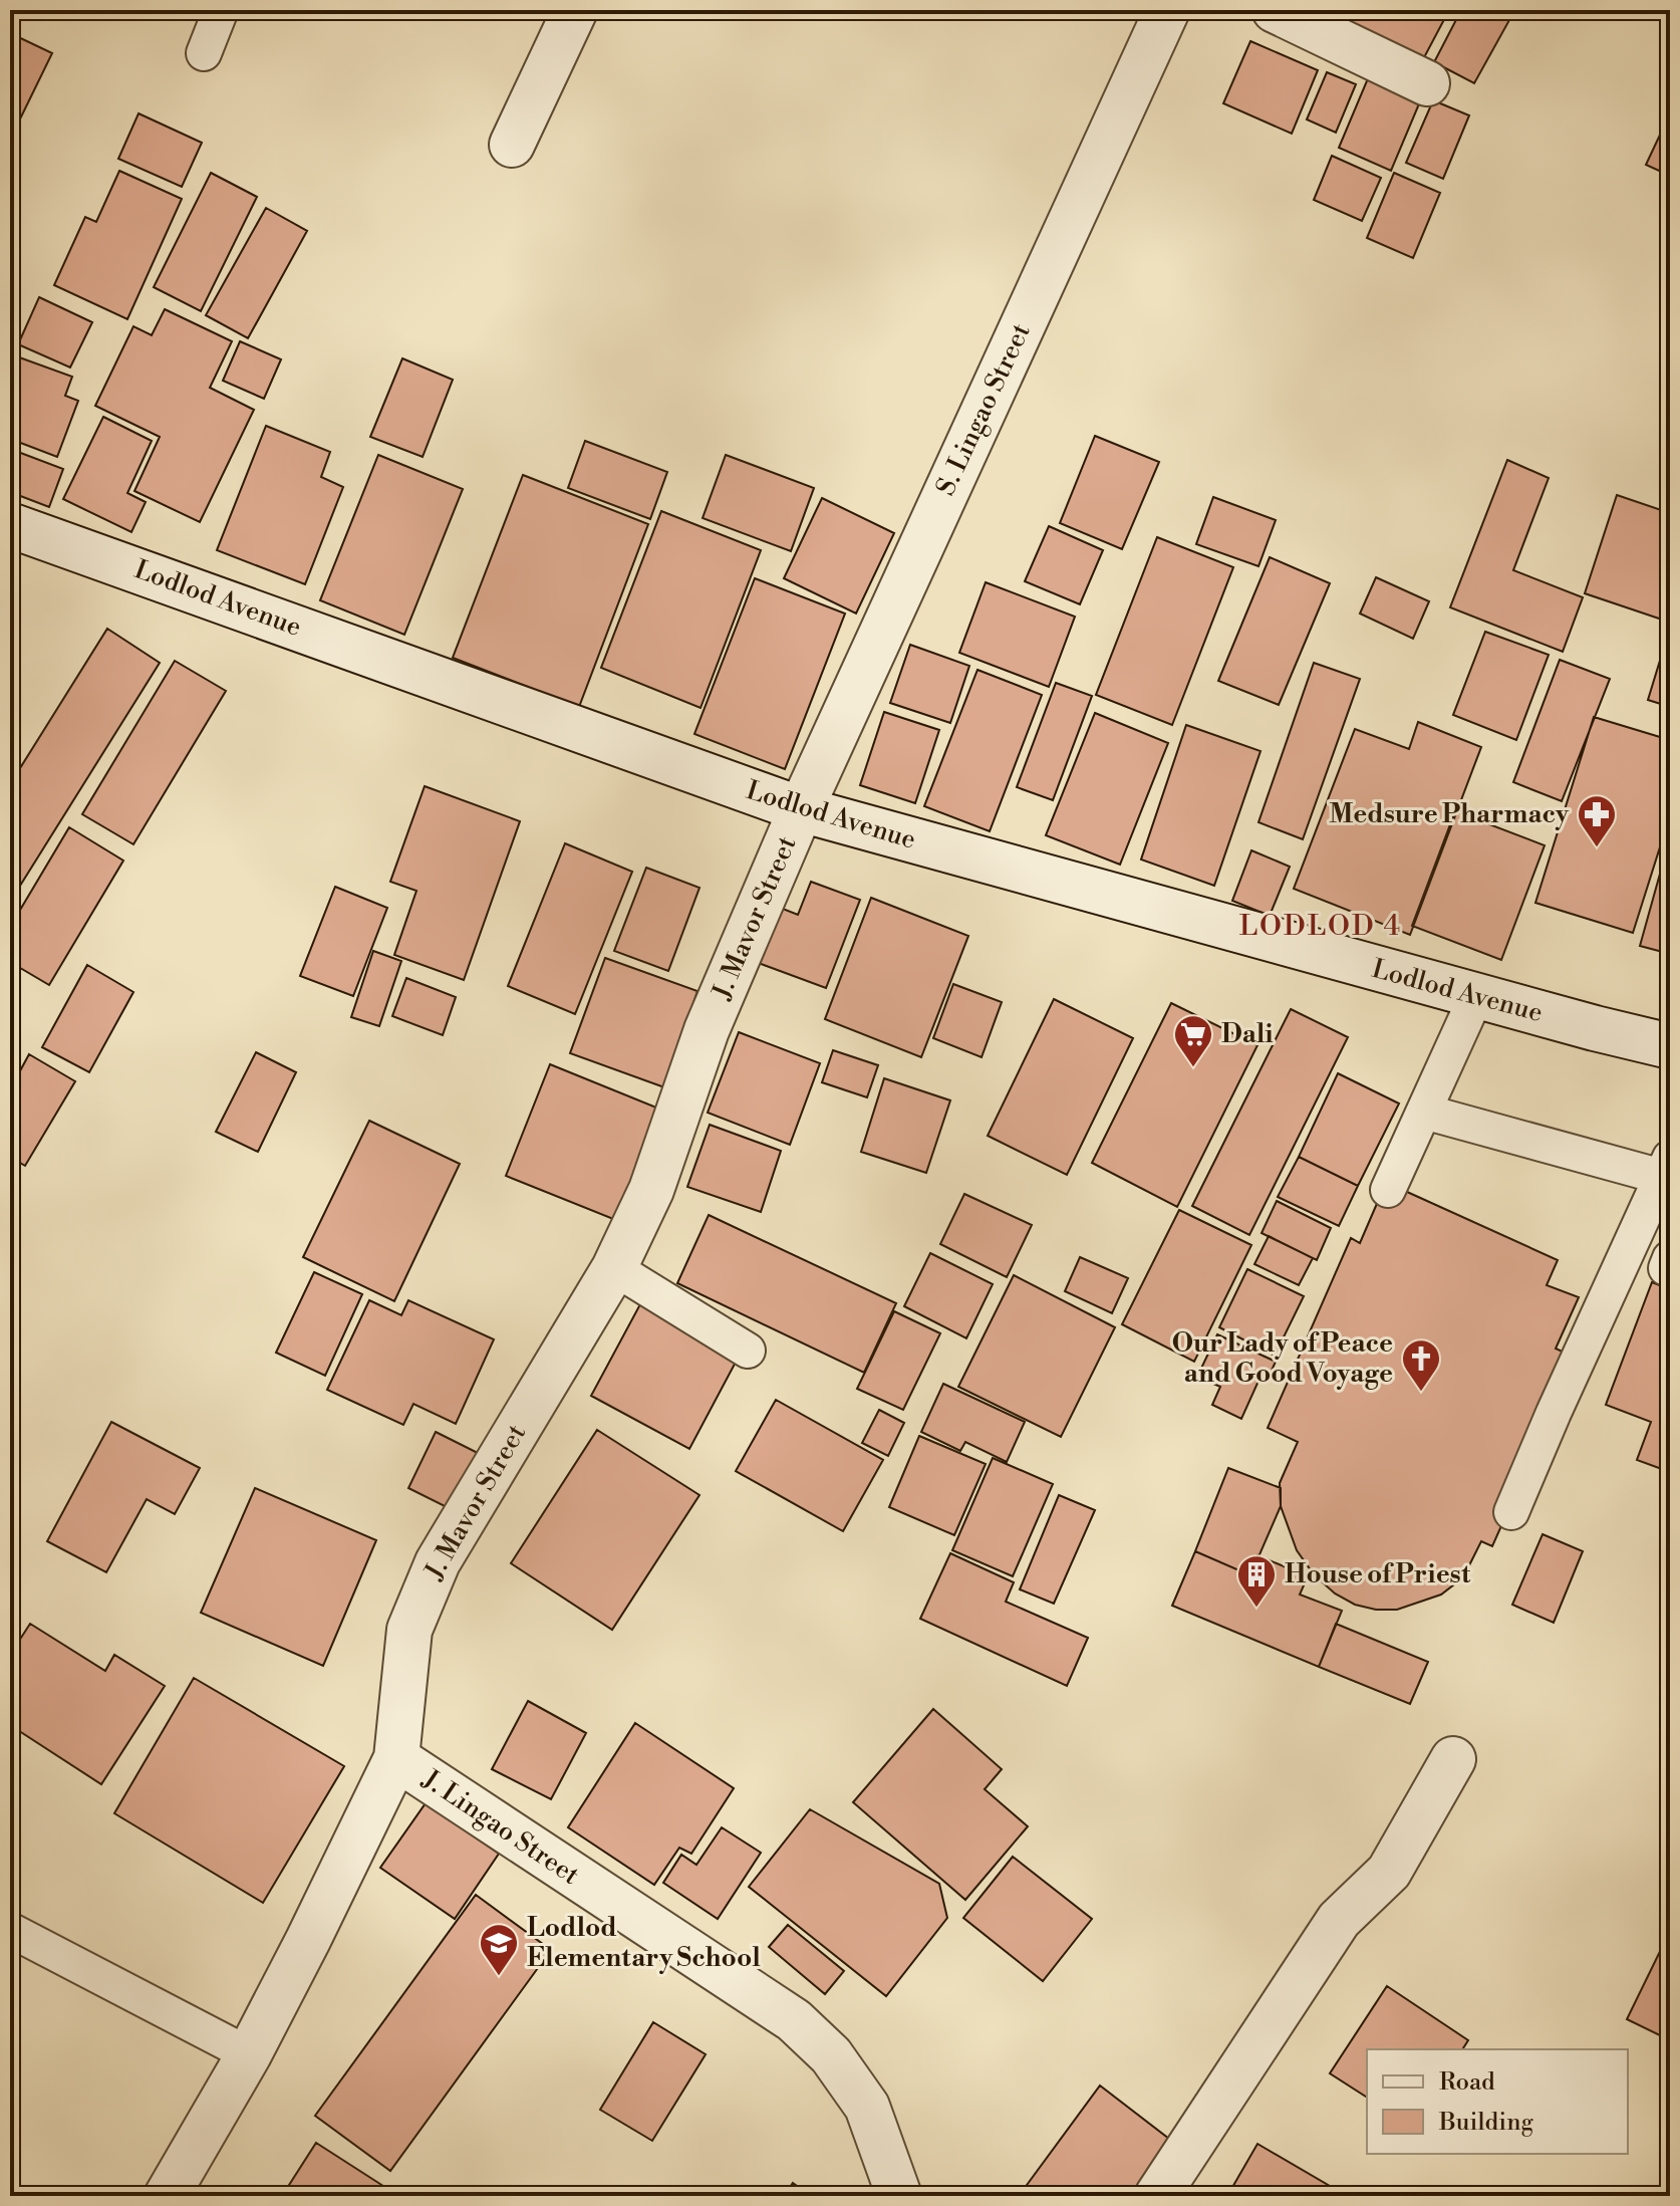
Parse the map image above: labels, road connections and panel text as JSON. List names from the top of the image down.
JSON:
{
  "streets": {
    "street": [
      "S. Lingao Street",
      "Lodlod Avenue",
      "J. Mavor Street",
      "J. Lingao Street"
    ]
  },
  "crossings": [
    ["S. Lingao Street", "Lodlod Avenue"],
    ["S. Lingao Street", "J. Mavor Street"],
    ["Lodlod Avenue", "J. Mavor Street"],
    ["J. Mavor Street", "J. Lingao Street"]
  ],
  "districts": ["LODLOD 4"],
  "places": {
    "pharmacy": ["Medsure Pharmacy"],
    "supermarket": ["Dali"],
    "church": ["Our Lady of Peace and Good Voyage"],
    "building": ["House of Priest"],
    "school or university": ["Lodlod Elementary School"]
  },
  "legend": ["Road", "Building"]
}
